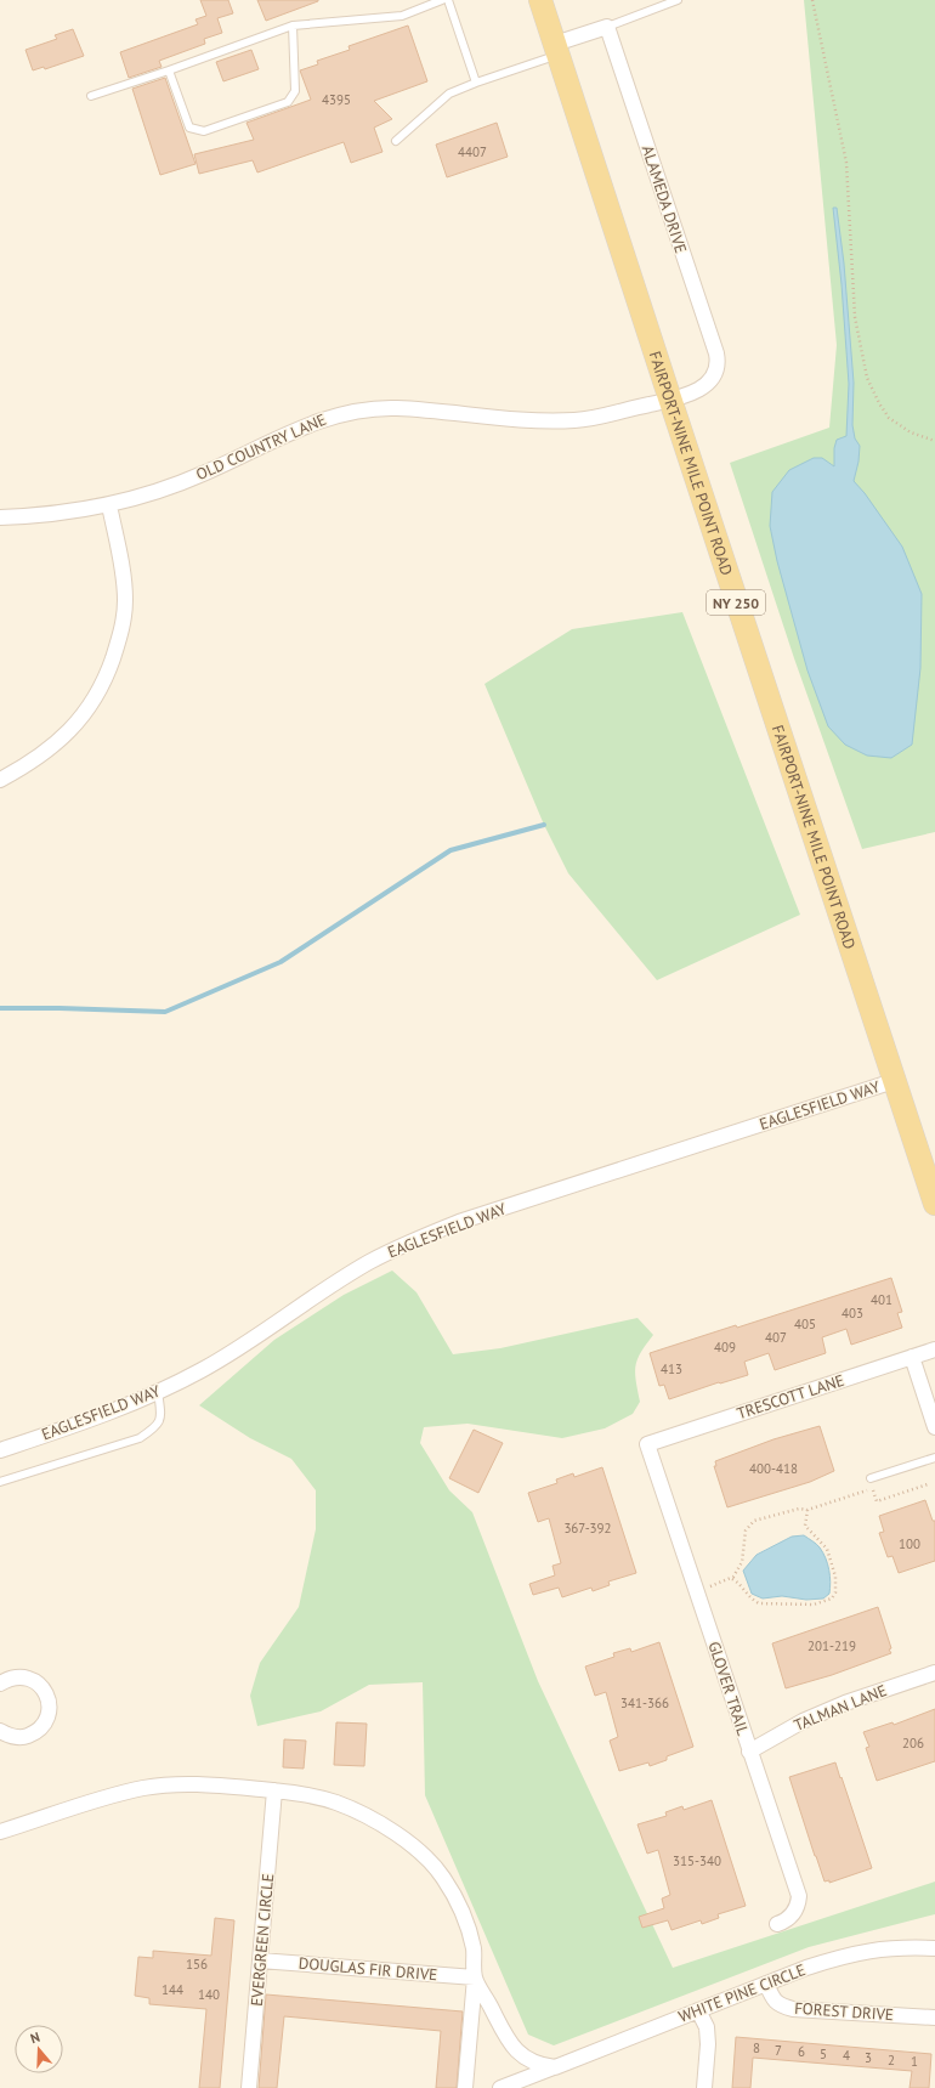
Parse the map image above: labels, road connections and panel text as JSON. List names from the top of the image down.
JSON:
{
  "streets": {
    "main road": ["FAIRPORT-NINE MILE POINT ROAD", "NY 250"],
    "street": [
      "ALAMEDA DRIVE",
      "OLD COUNTRY LANE",
      "EAGLESFIELD WAY",
      "TRESCOTT LANE",
      "GLOVER TRAIL",
      "TALMAN LANE",
      "EVERGREEN CIRCLE",
      "DOUGLAS FIR DRIVE",
      "WHITE PINE CIRCLE",
      "FOREST DRIVE"
    ]
  },
  "crossings": [
    ["ALAMEDA DRIVE", "OLD COUNTRY LANE"],
    ["ALAMEDA DRIVE", "FAIRPORT-NINE MILE POINT ROAD"],
    ["OLD COUNTRY LANE", "FAIRPORT-NINE MILE POINT ROAD"],
    ["FAIRPORT-NINE MILE POINT ROAD", "EAGLESFIELD WAY"],
    ["TRESCOTT LANE", "GLOVER TRAIL"],
    ["GLOVER TRAIL", "TALMAN LANE"],
    ["EVERGREEN CIRCLE", "DOUGLAS FIR DRIVE"],
    ["WHITE PINE CIRCLE", "FOREST DRIVE"]
  ],
  "house_numbers": [
    "4395",
    "4407",
    "401",
    "403",
    "405",
    "407",
    "409",
    "413",
    "400-418",
    "367-392",
    "100",
    "201-219",
    "341-366",
    "206",
    "315-340",
    "156",
    "144",
    "140",
    "8",
    "7",
    "6",
    "5",
    "4",
    "3",
    "2",
    "1"
  ],
  "north": "top"
}
